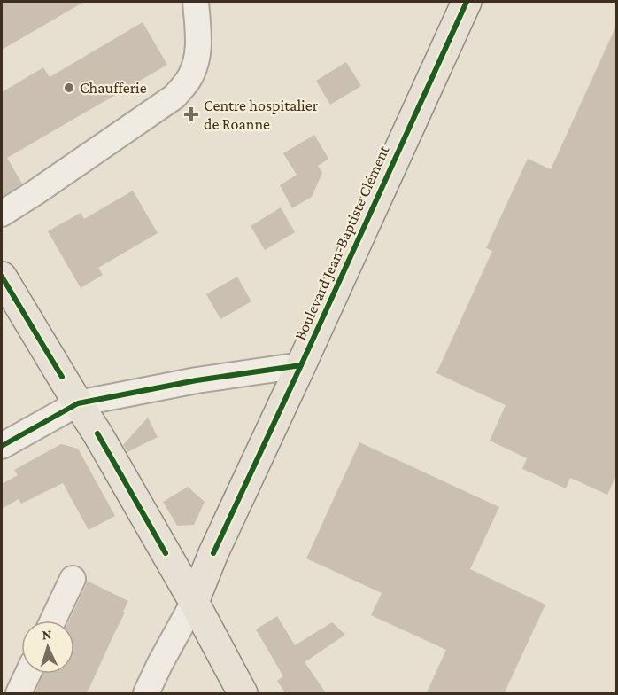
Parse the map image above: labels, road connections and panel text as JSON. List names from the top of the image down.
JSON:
{
  "streets": {
    "main road": ["Boulevard Jean-Baptiste Clément"]
  },
  "places": {
    "other": ["Chaufferie"],
    "health": ["Centre hospitalier de Roanne"]
  },
  "north": "top"
}
